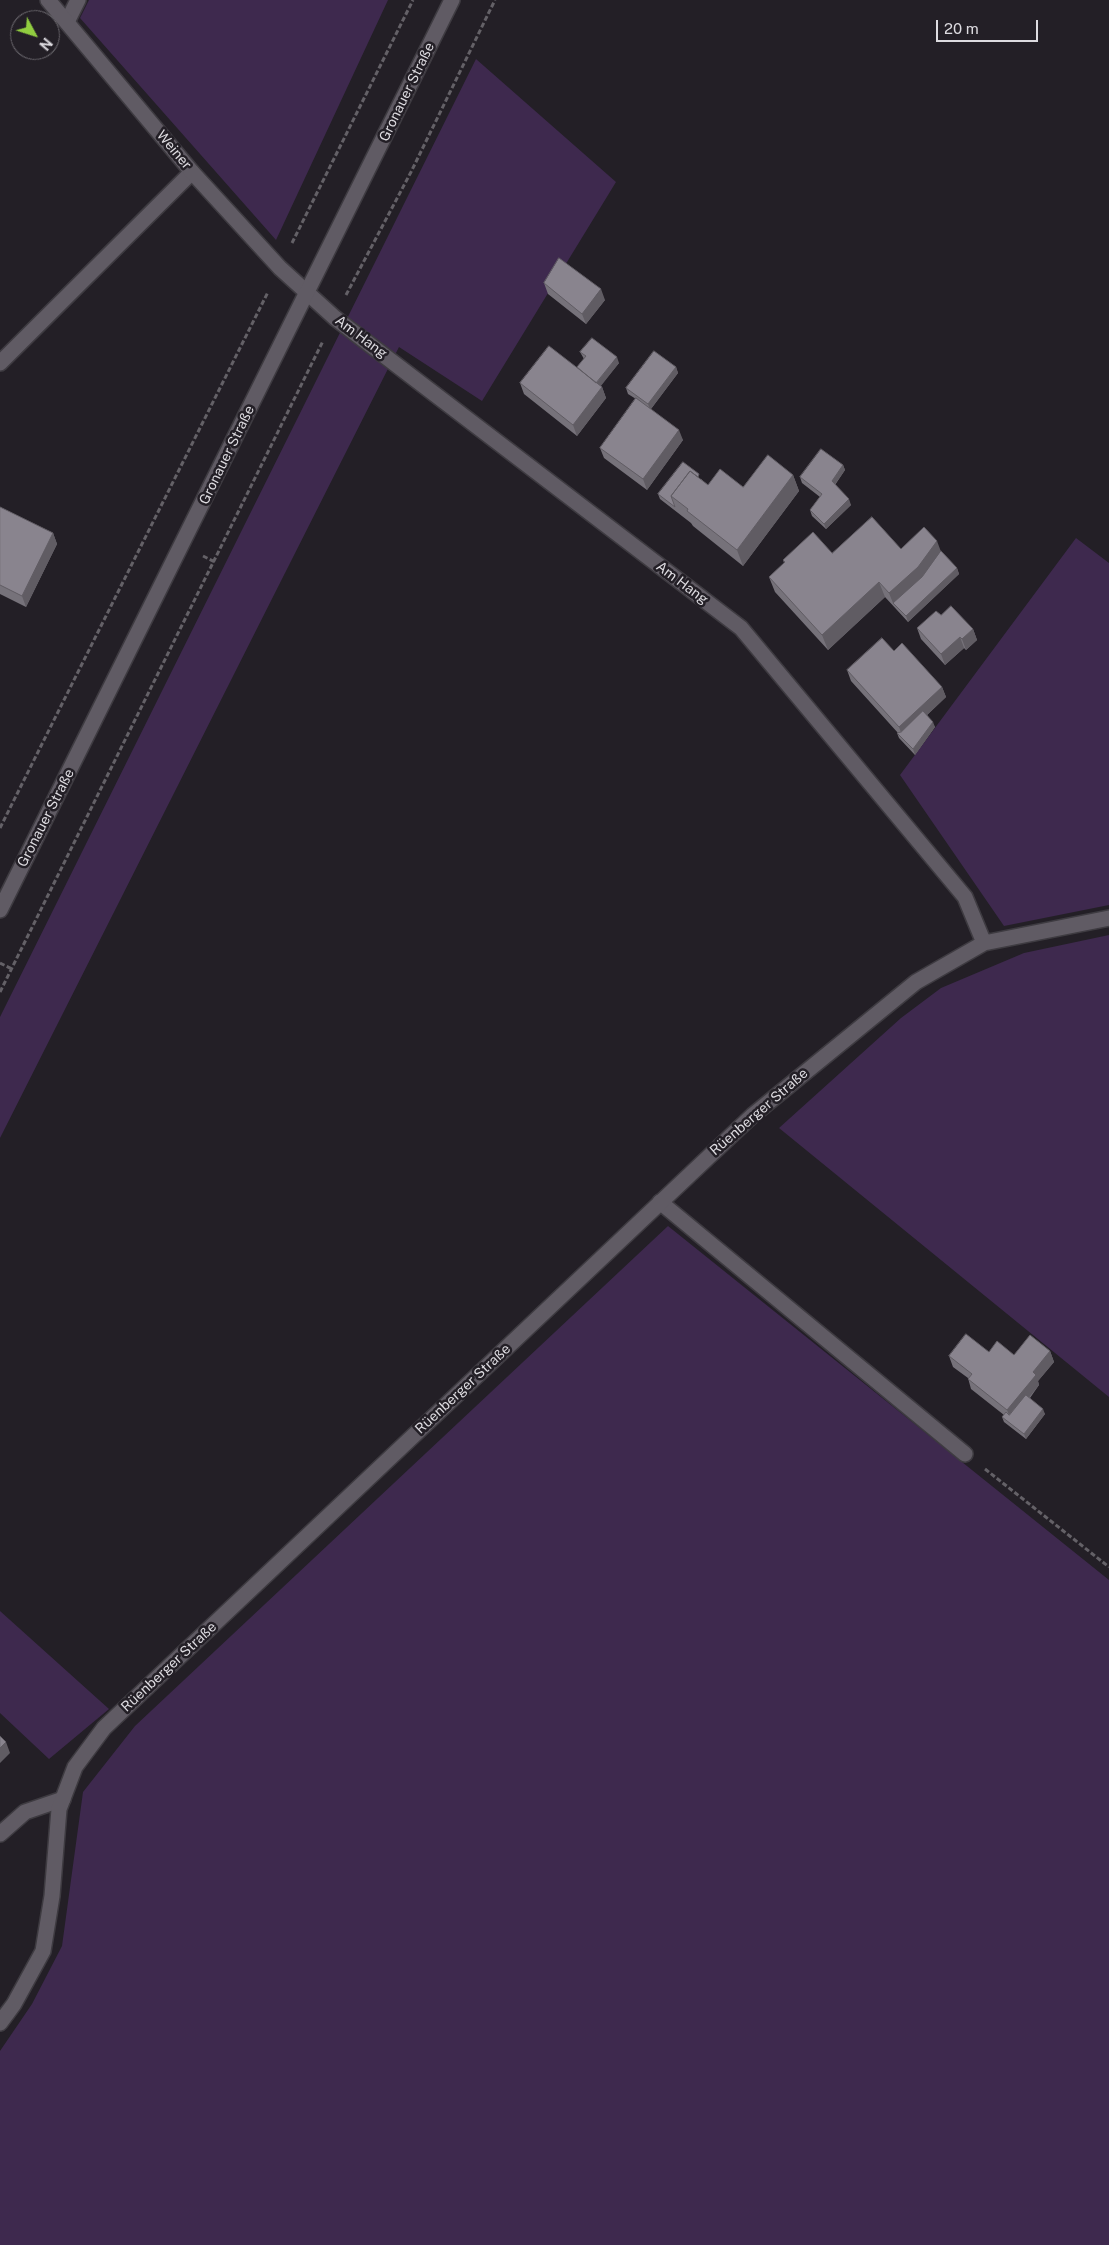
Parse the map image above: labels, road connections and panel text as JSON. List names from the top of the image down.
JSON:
{
  "streets": {
    "street": [
      "Gronauer Straße",
      "Weiner",
      "Am Hang",
      "Rüenberger Straße"
    ]
  },
  "crossings": [
    ["Gronauer Straße", "Weiner"],
    ["Gronauer Straße", "Am Hang"],
    ["Weiner", "Am Hang"],
    ["Am Hang", "Rüenberger Straße"]
  ],
  "scale_bar": "20 m",
  "north": "bottom right"
}
